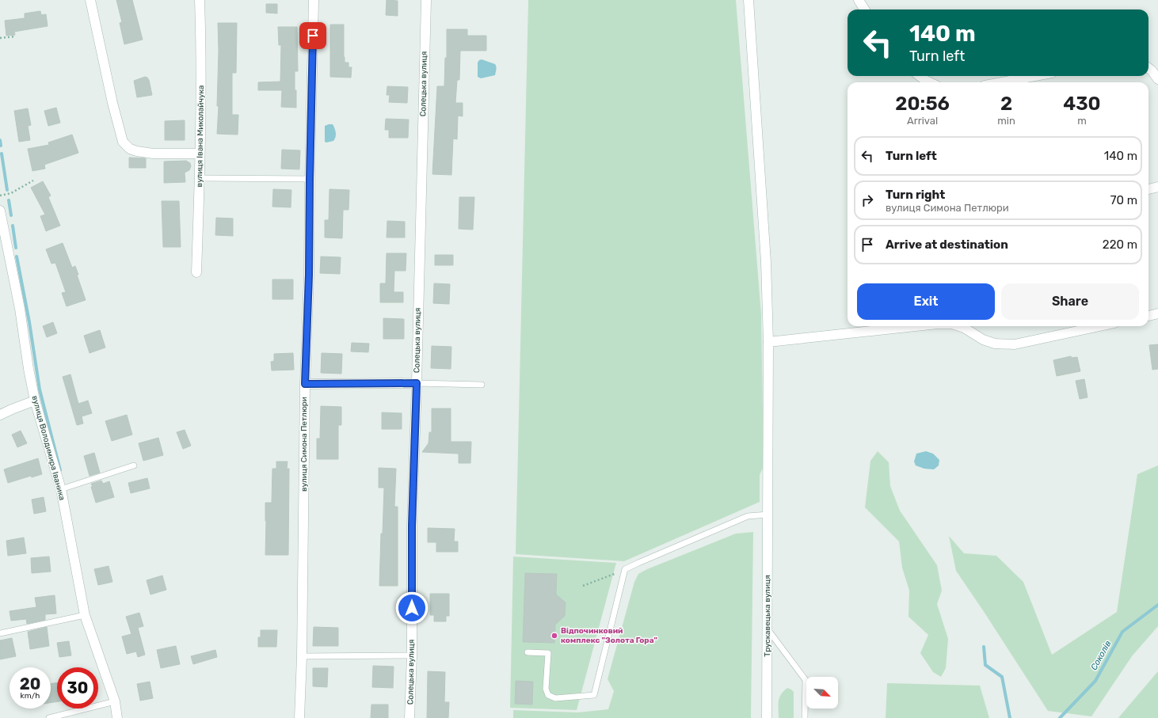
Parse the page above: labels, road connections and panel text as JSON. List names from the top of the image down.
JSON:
{
  "streets": {
    "street": [
      "Солецька вулиця",
      "вулиця Івана Миколайчука",
      "вулиця Симона Петлюри",
      "вулиця Володимира Іваника",
      "Трускавецька вулиця"
    ]
  },
  "water": ["Соколів"],
  "places": ["Відпочинковий комплекс \"Золота Гора\""],
  "north": "bottom right",
  "page": {
    "turn": ["140 m", "Turn left"],
    "eta": [
      "20:56",
      "Arrival",
      "2",
      "min",
      "430",
      "m"
    ],
    "list": [
      {
        "name": "Turn left",
        "value": "140 m"
      },
      {
        "name": "Turn right",
        "note": "вулиця Симона Петлюри",
        "value": "70 m"
      },
      {
        "name": "Arrive at destination",
        "value": "220 m"
      }
    ],
    "buttons": ["Exit", "Share"],
    "speed": "20 km/h",
    "limit": "30"
  }
}
